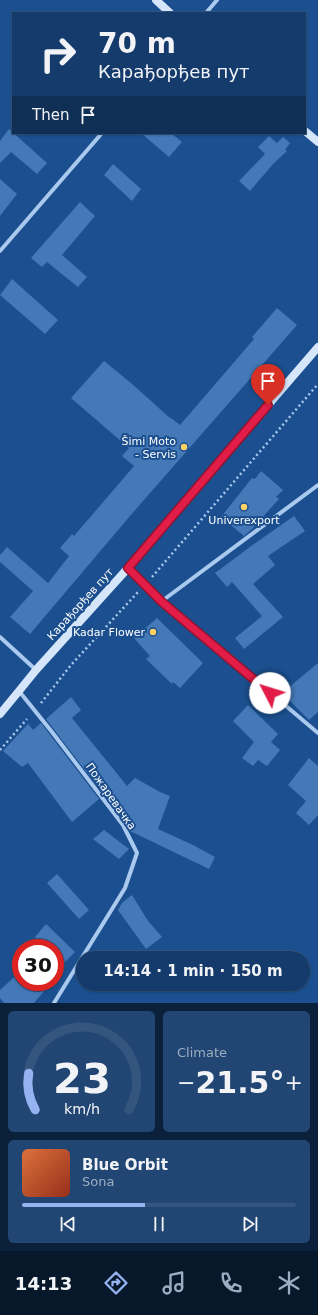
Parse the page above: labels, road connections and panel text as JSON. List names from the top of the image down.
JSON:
{
  "streets": {
    "main road": ["Карађорђев пут"],
    "street": ["Пожаревачка"]
  },
  "crossings": [
    ["Карађорђев пут", "Пожаревачка"]
  ],
  "places": ["Šimi Moto - Servis", "Univerexport", "Kadar Flower"],
  "page": {
    "turn": ["70 m", "Карађорђев пут"],
    "then": "Then",
    "limit": "30",
    "trip": "14:14 · 1 min · 150 m",
    "tile": "Climate",
    "heat": ["−", "21.5°", "+"],
    "song": ["Blue Orbit", "Sona"],
    "tabs": "14:13",
    "gauge": ["23", "km/h"]
  }
}
